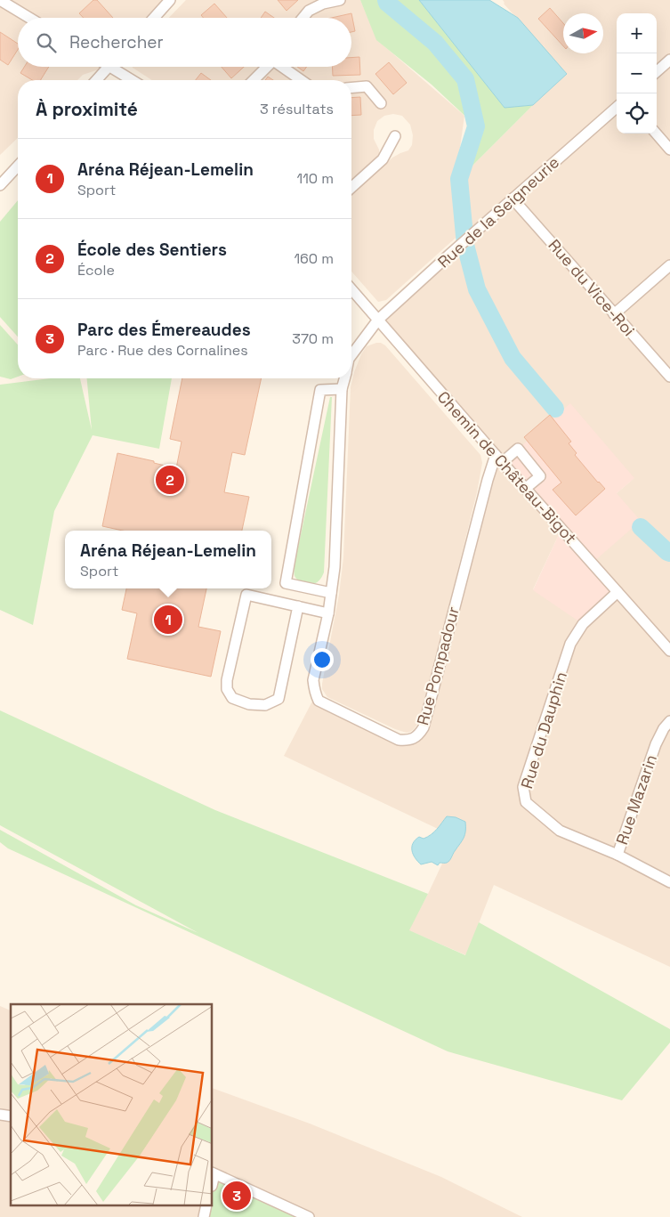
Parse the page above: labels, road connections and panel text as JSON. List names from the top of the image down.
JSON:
{
  "streets": {
    "street": [
      "Rue de la Seigneurie",
      "Rue du Vice-Roi",
      "Chemin de Château-Bigot",
      "Rue Pompadour",
      "Rue du Dauphin",
      "Rue Mazarin"
    ]
  },
  "crossings": [
    ["Rue de la Seigneurie", "Rue du Vice-Roi"],
    ["Rue de la Seigneurie", "Chemin de Château-Bigot"],
    ["Rue de la Seigneurie", "Rue Pompadour"],
    ["Chemin de Château-Bigot", "Rue Pompadour"],
    ["Chemin de Château-Bigot", "Rue du Dauphin"],
    ["Rue du Dauphin", "Rue Mazarin"]
  ],
  "north": "right",
  "page": {
    "map_buttons": ["+", "−"],
    "search": "Rechercher",
    "heading": ["À proximité", "3 résultats"],
    "list": [
      {
        "mark": "1",
        "name": "Aréna Réjean‑Lemelin",
        "note": "Sport",
        "value": "110 m"
      },
      {
        "mark": "2",
        "name": "École des Sentiers",
        "note": "École",
        "value": "160 m"
      },
      {
        "mark": "3",
        "name": "Parc des Émereaudes",
        "note": "Parc · Rue des Cornalines",
        "value": "370 m"
      }
    ],
    "pins": ["2", "1", "3"],
    "popup": ["Aréna Réjean‑Lemelin", "Sport"]
  }
}
